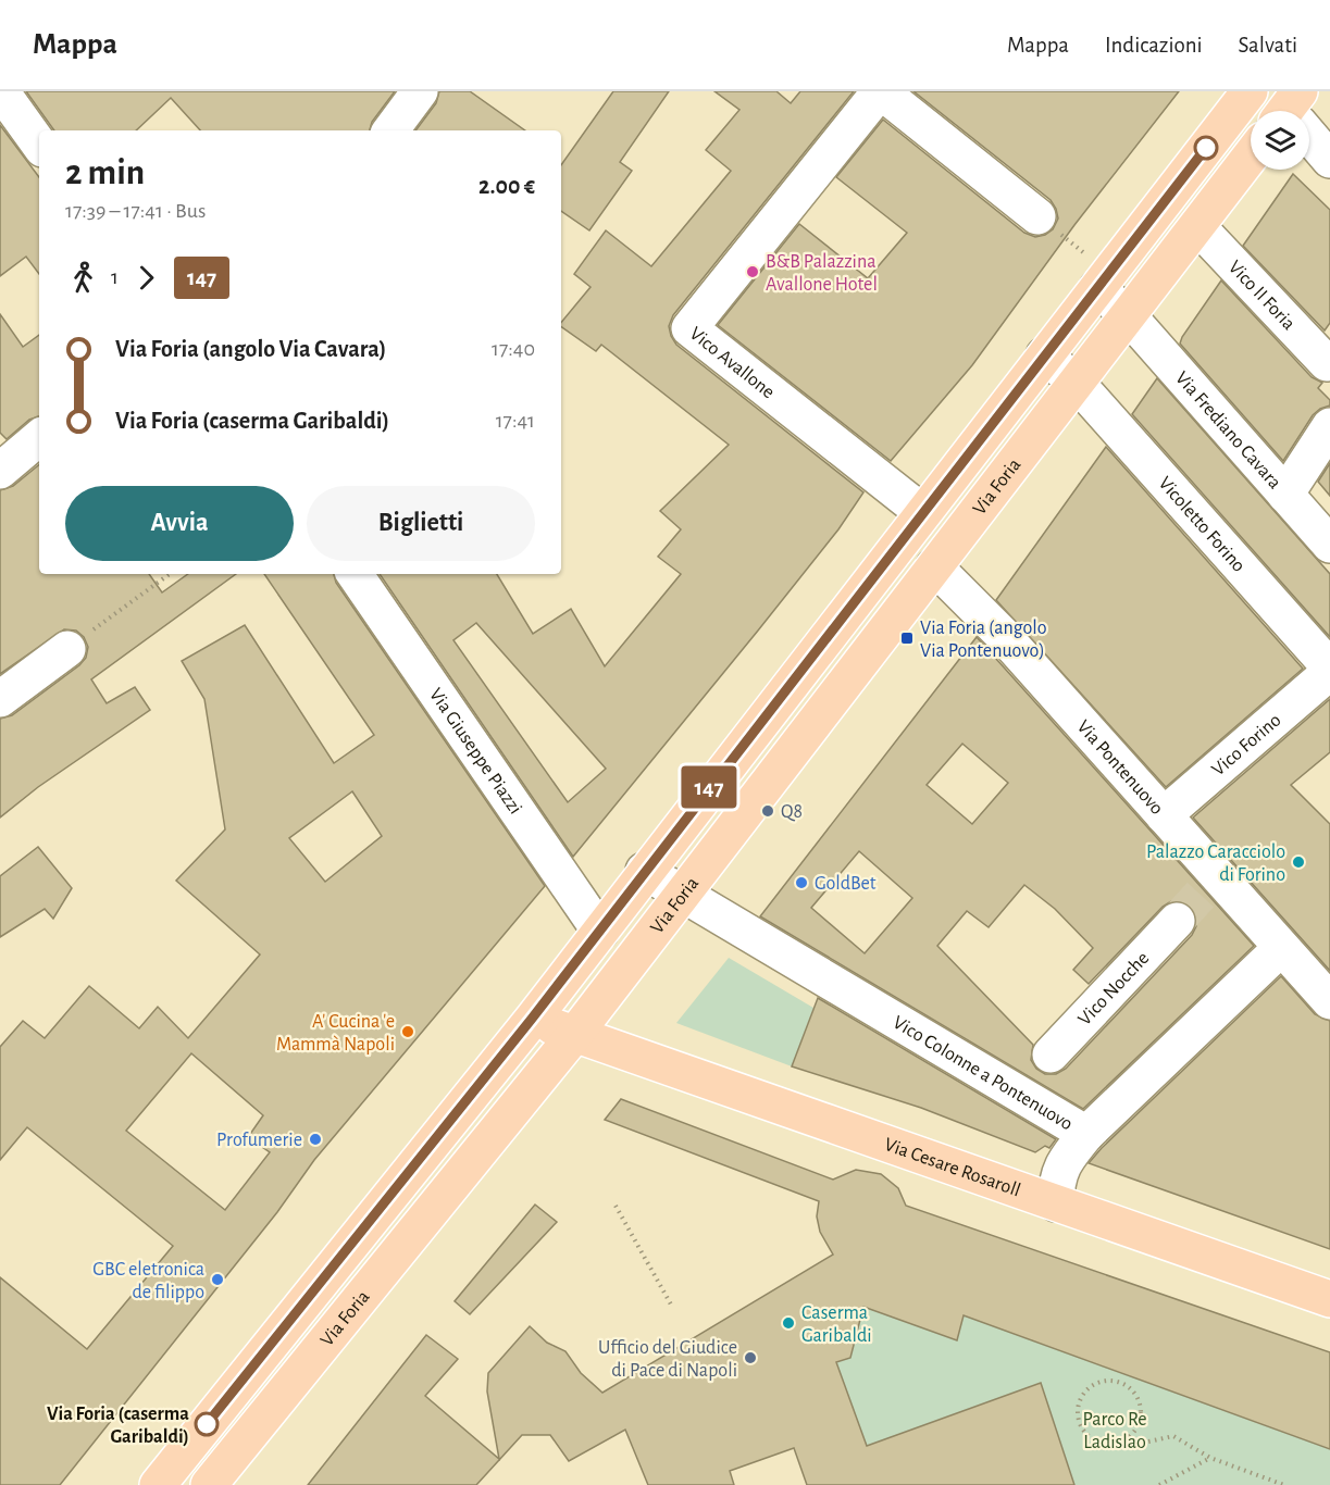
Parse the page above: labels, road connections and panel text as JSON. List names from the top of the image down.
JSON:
{
  "streets": {
    "main road": ["Via Foria", "Via Cesare Rosaroll"],
    "street": [
      "Vico II Foria",
      "Vico Avallone",
      "Via Frediano Cavara",
      "Vicoletto Forino",
      "Vico Forino",
      "Via Giuseppe Piazzi",
      "Via Pontenuovo",
      "Vico Nocche",
      "Vico Colonne a Pontenuovo"
    ]
  },
  "crossings": [
    ["Vico II Foria", "Via Foria"],
    ["Vico Avallone", "Via Foria"],
    ["Via Frediano Cavara", "Via Foria"],
    ["Via Foria", "Vicoletto Forino"],
    ["Via Foria", "Via Giuseppe Piazzi"],
    ["Via Foria", "Via Pontenuovo"],
    ["Via Foria", "Vico Colonne a Pontenuovo"],
    ["Via Foria", "Via Cesare Rosaroll"],
    ["Vico Forino", "Via Pontenuovo"],
    ["Via Pontenuovo", "Vico Colonne a Pontenuovo"]
  ],
  "parks": ["Parco Re Ladislao"],
  "places": {
    "other": [
      "B&B Palazzina Avallone Hotel",
      "Q8",
      "Palazzo Caracciolo di Forino",
      "GoldBet",
      "A' Cucina 'e Mammà Napoli",
      "Profumerie",
      "GBC eletronica de filippo",
      "Caserma Garibaldi",
      "Ufficio del Giudice di Pace di Napoli",
      "Via Foria (caserma Garibaldi)"
    ],
    "transit": ["Via Foria (angolo Via Pontenuovo)"]
  },
  "lines": ["bus line 147"],
  "page": {
    "header": "Mappa",
    "nav": ["Mappa", "Indicazioni", "Salvati"],
    "on_map": "147",
    "heading": ["2 min", "17:39 – 17:41 · Bus", "2.00 €"],
    "legs": ["1", "147"],
    "list": [
      {
        "name": "Via Foria (angolo Via Cavara)",
        "value": "17:40"
      },
      {
        "name": "Via Foria (caserma Garibaldi)",
        "value": "17:41"
      }
    ],
    "buttons": ["Avvia", "Biglietti"]
  }
}
